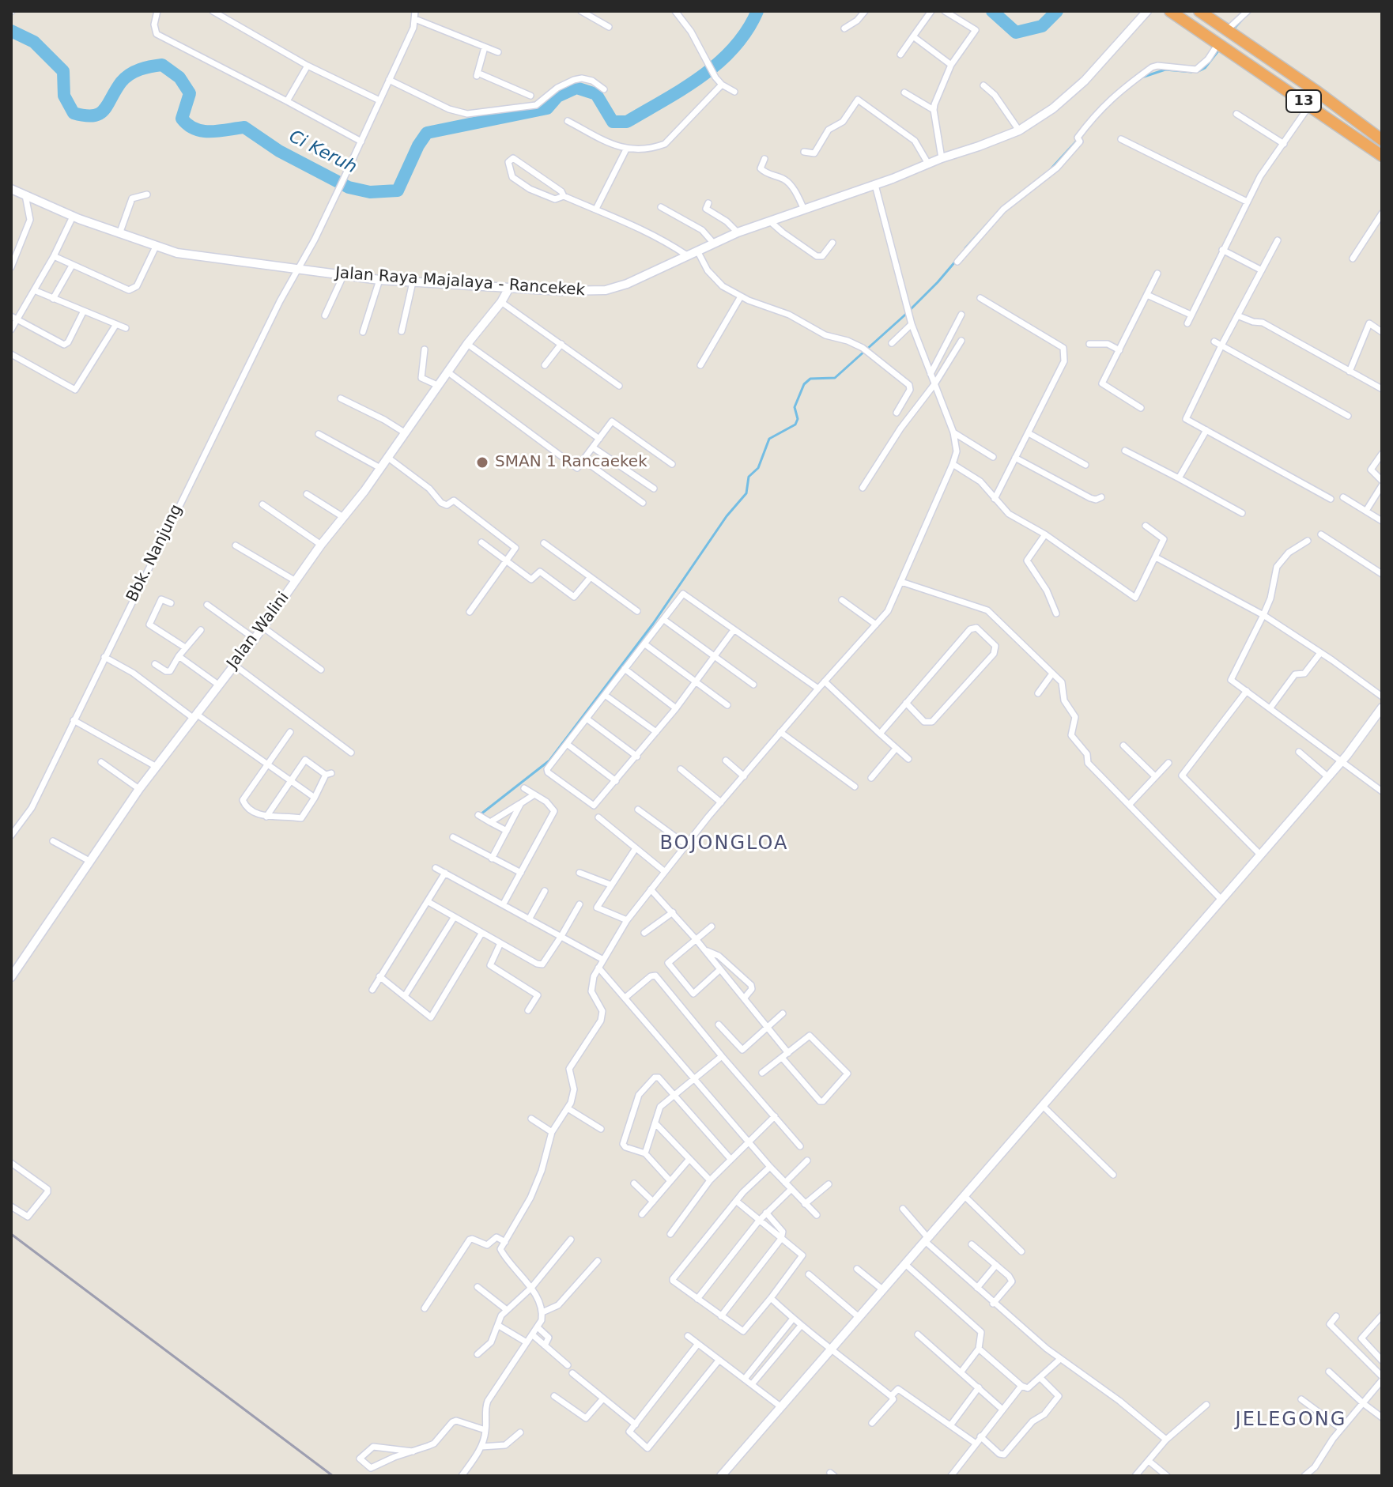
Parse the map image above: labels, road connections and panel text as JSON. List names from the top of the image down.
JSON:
{
  "streets": {
    "highway": ["13"],
    "street": ["Jalan Raya Majalaya - Rancekek", "Bbk. Nanjung", "Jalan Walini"]
  },
  "crossings": [
    ["Jalan Raya Majalaya - Rancekek", "Bbk. Nanjung"],
    ["Jalan Raya Majalaya - Rancekek", "Jalan Walini"]
  ],
  "districts": ["BOJONGLOA", "JELEGONG"],
  "water": ["Ci Keruh"],
  "places": ["SMAN 1 Rancaekek"]
}
